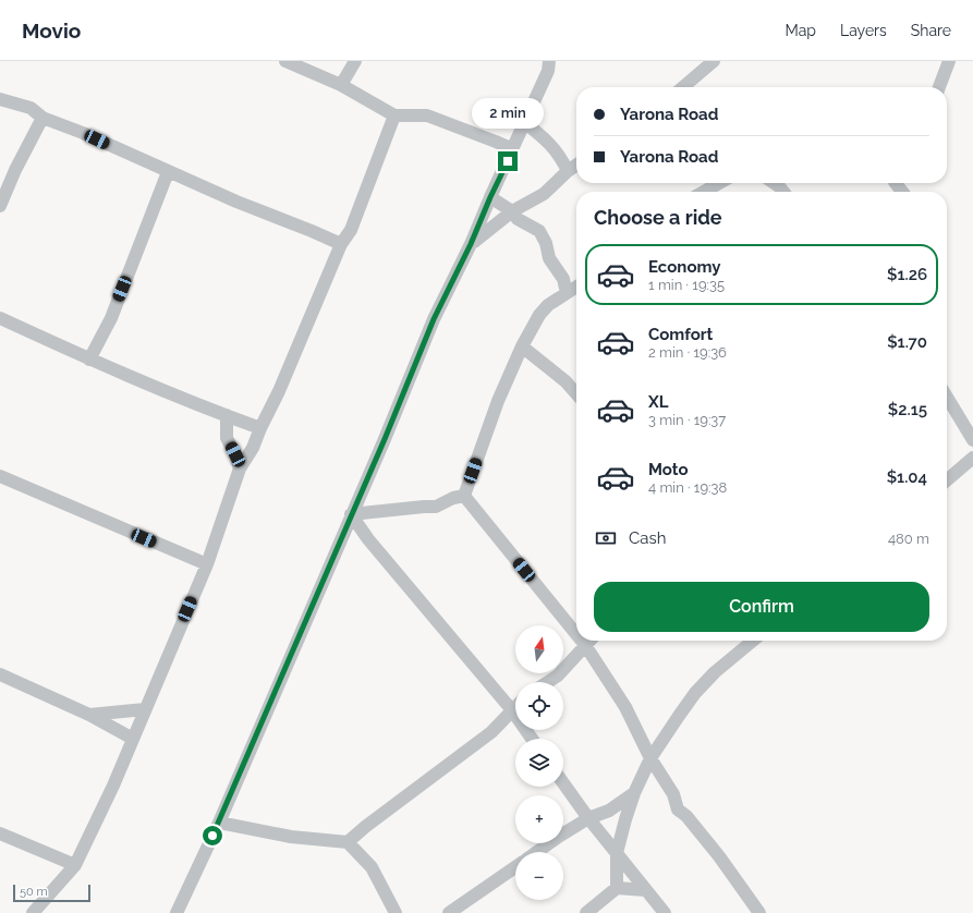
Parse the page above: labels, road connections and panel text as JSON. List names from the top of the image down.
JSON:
{
  "scale_bar": "50 m",
  "north": "top",
  "page": {
    "header": "Movio",
    "nav": ["Map", "Layers", "Share"],
    "banner": ["Yarona Road", "Yarona Road"],
    "bubble": "2 min",
    "heading": "Choose a ride",
    "list": [
      {
        "name": "Economy",
        "note": "1 min · 19:35",
        "value": "$1.26"
      },
      {
        "name": "Comfort",
        "note": "2 min · 19:36",
        "value": "$1.70"
      },
      {
        "name": "XL",
        "note": "3 min · 19:37",
        "value": "$2.15"
      },
      {
        "name": "Moto",
        "note": "4 min · 19:38",
        "value": "$1.04"
      }
    ],
    "pay": ["Cash", "480 m"],
    "buttons": "Confirm",
    "map_buttons": ["+", "−"],
    "scale": "50 m"
  }
}
